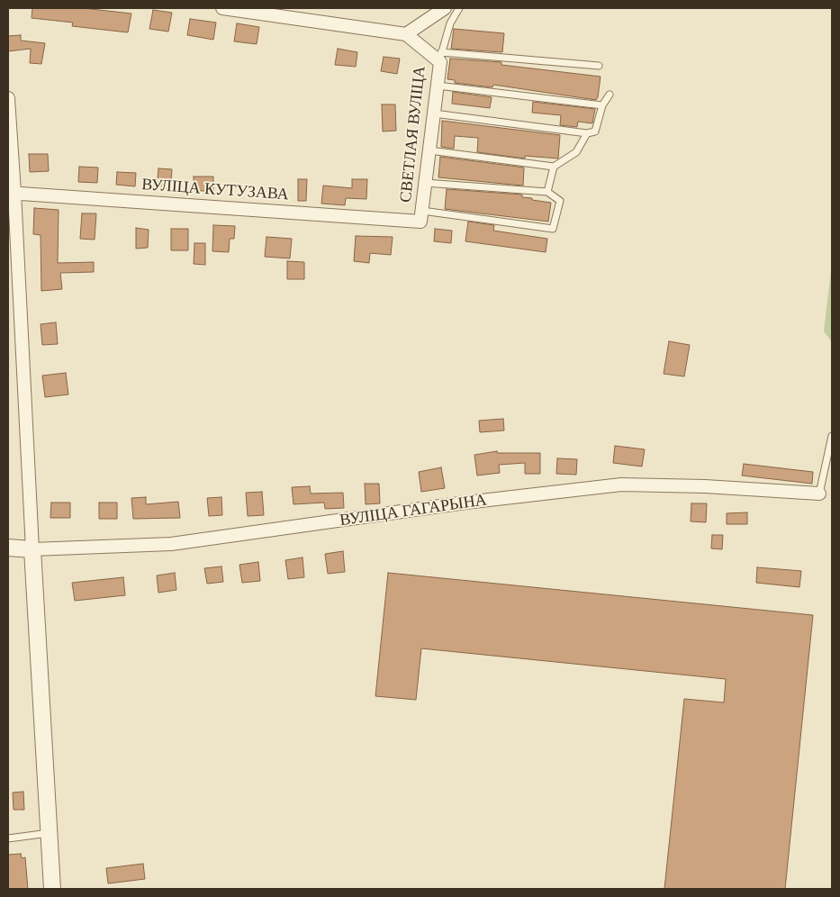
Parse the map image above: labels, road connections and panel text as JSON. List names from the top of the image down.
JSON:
{
  "streets": {
    "street": ["СВЕТЛАЯ ВУЛІЦА", "ВУЛІЦА КУТУЗАВА", "ВУЛІЦА ГАГАРЫНА"]
  },
  "crossings": [
    ["СВЕТЛАЯ ВУЛІЦА", "ВУЛІЦА КУТУЗАВА"]
  ]
}
